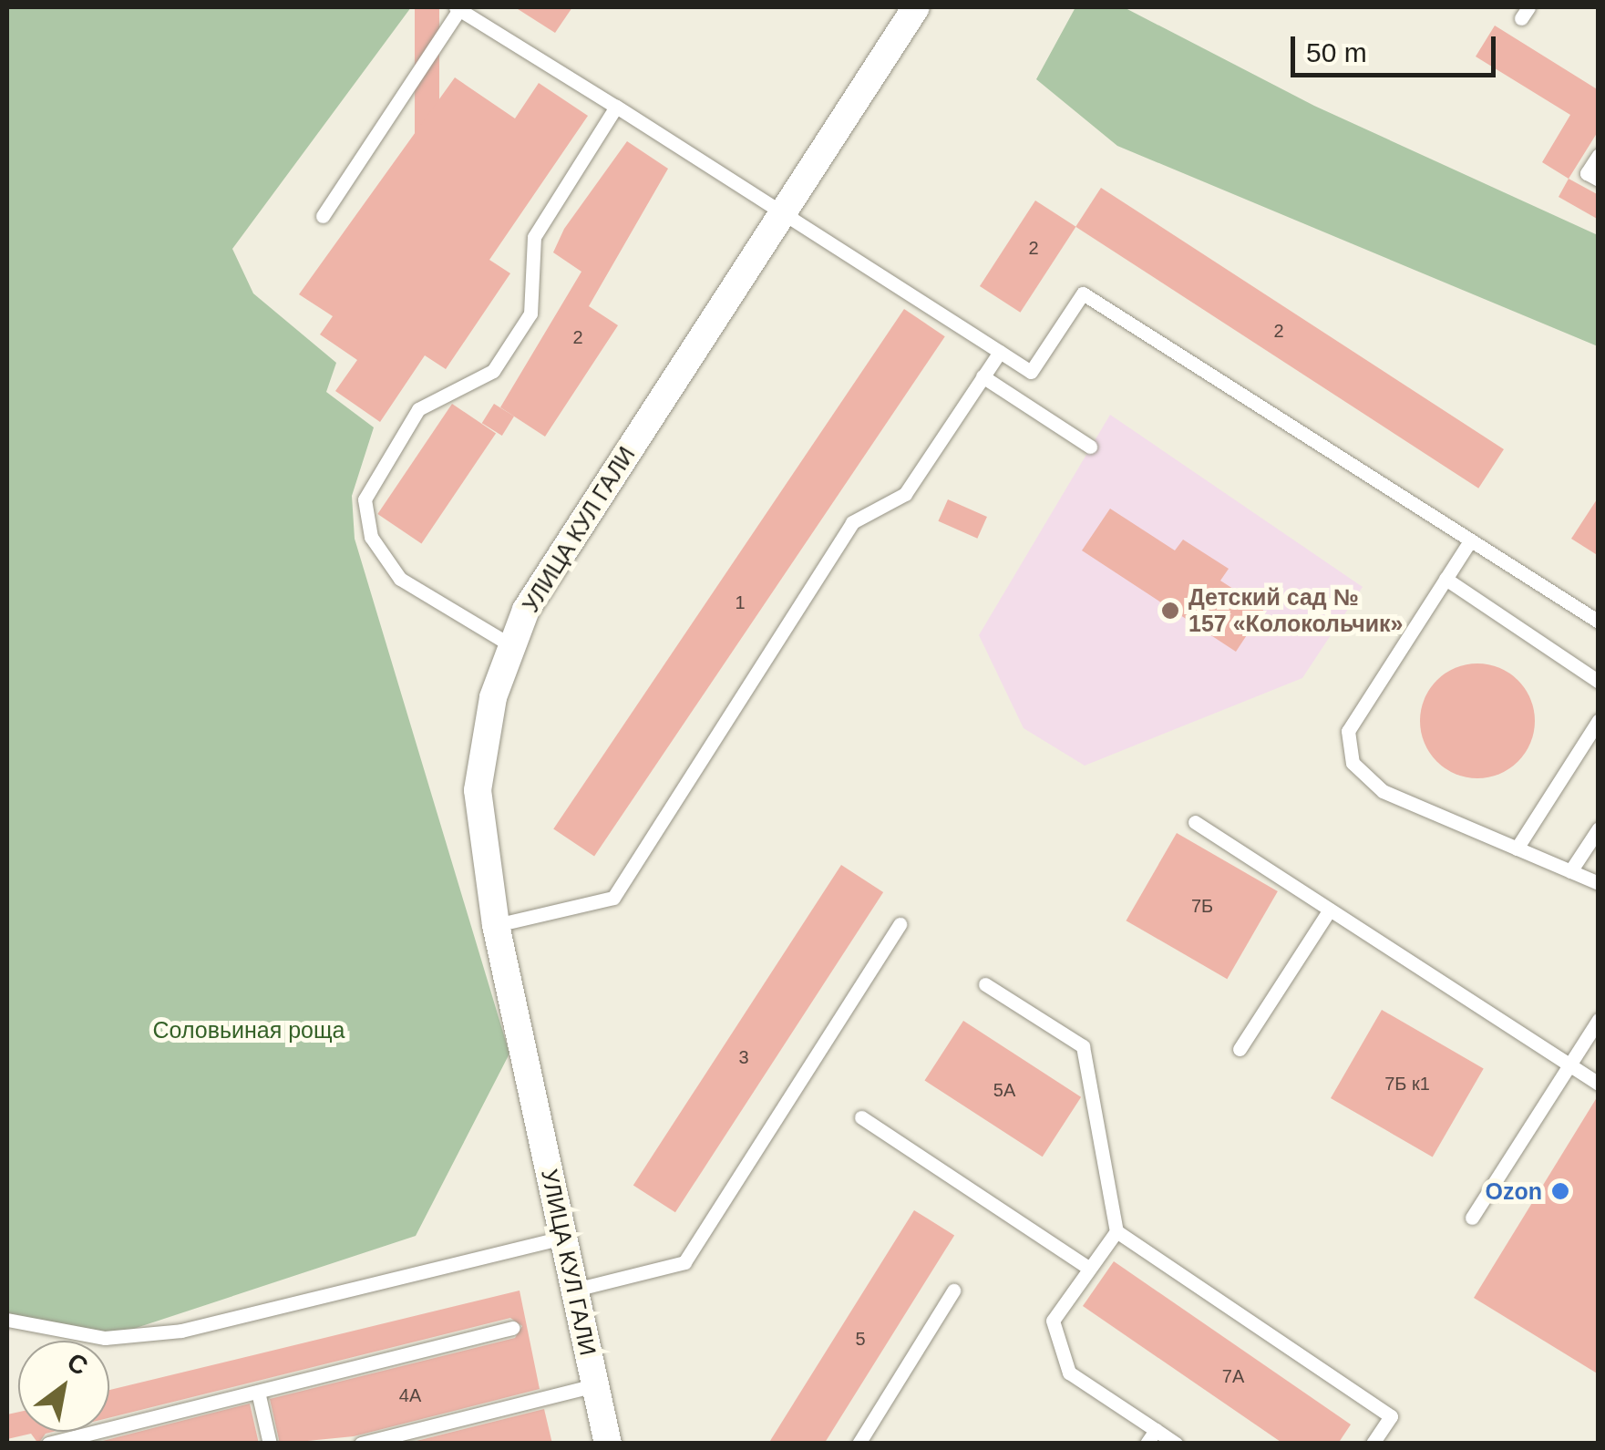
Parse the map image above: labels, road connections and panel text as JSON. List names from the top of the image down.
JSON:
{
  "streets": {
    "street": ["УЛИЦА КУЛ ГАЛИ"]
  },
  "parks": ["Соловьиная роща"],
  "places": ["Детский сад № 157 «Колокольчик»", "Ozon"],
  "house_numbers": [
    "2",
    "2",
    "2",
    "1",
    "7Б",
    "3",
    "7Б к1",
    "5А",
    "5",
    "7А",
    "4А"
  ],
  "scale_bar": "50 m",
  "north": "top right"
}
